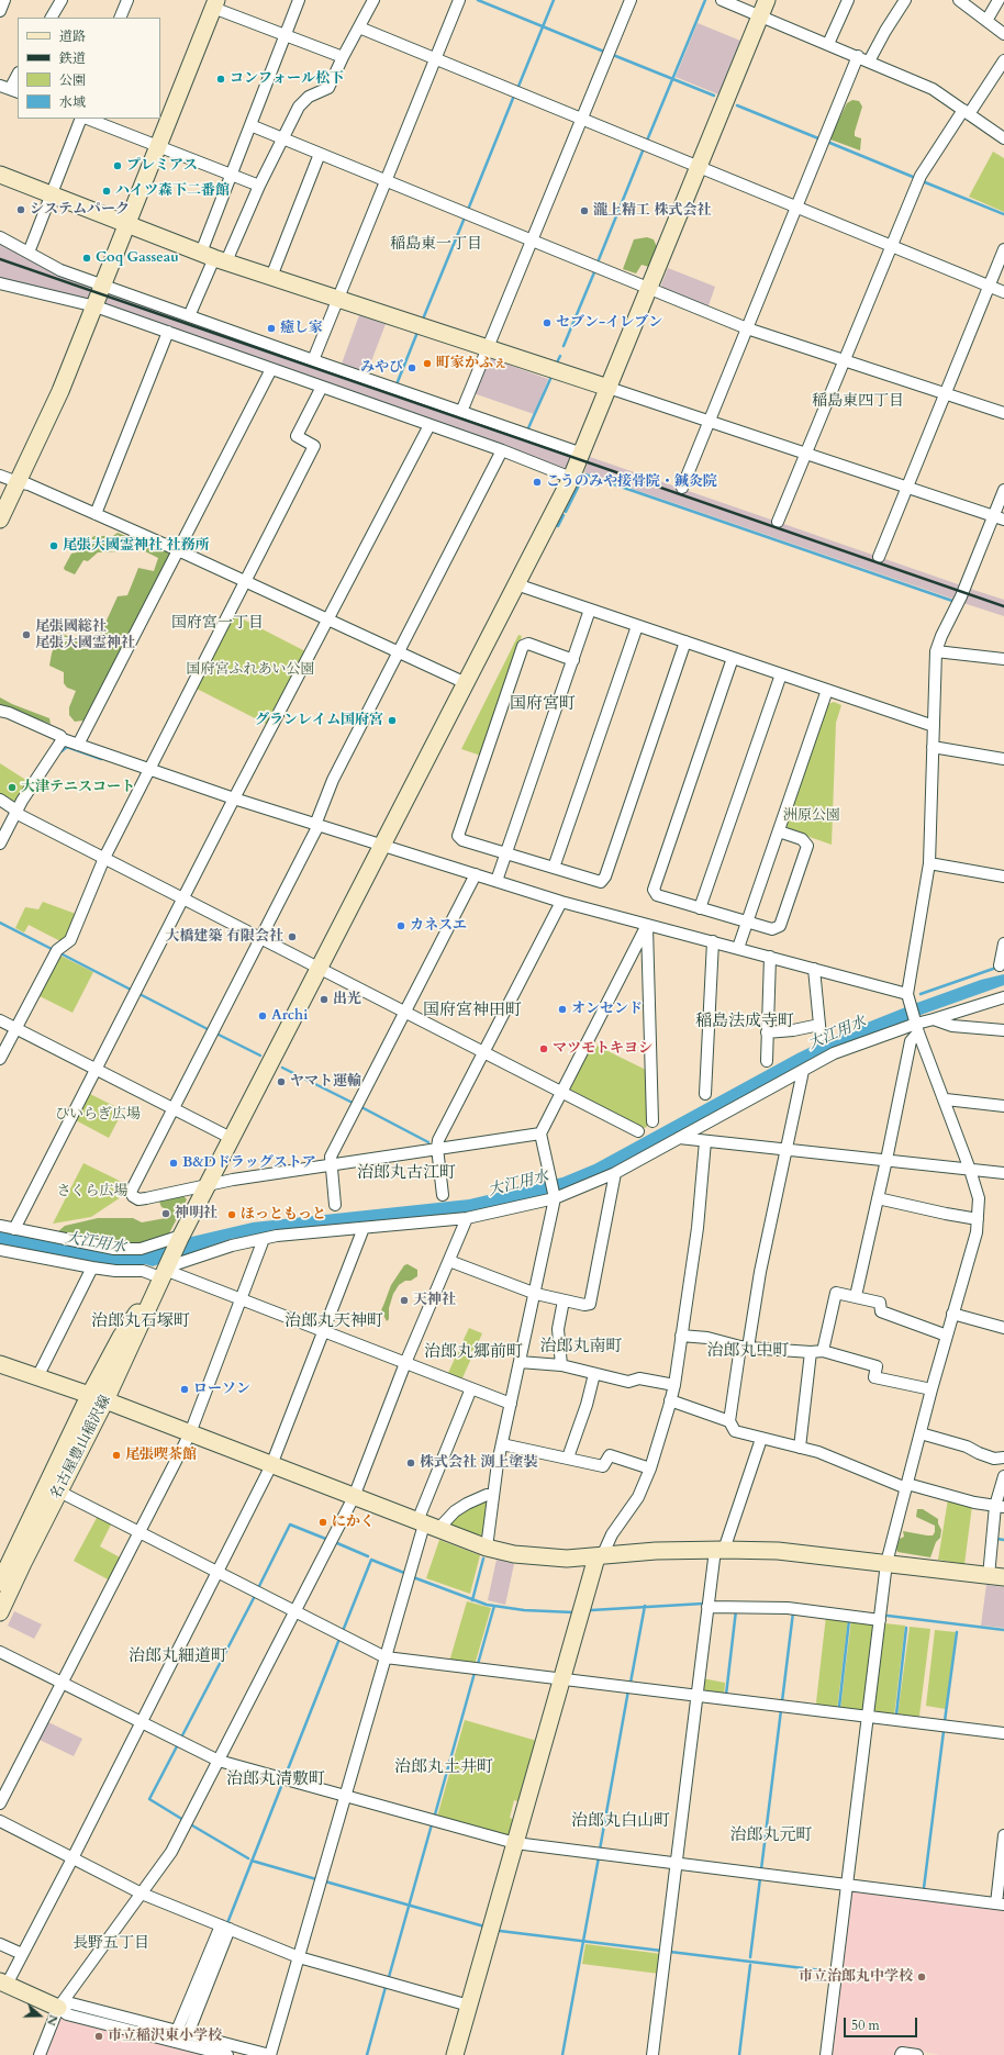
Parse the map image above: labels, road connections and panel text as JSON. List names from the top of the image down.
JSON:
{
  "streets": {
    "street": ["名古屋豊山稲沢線"]
  },
  "districts": [
    "稲島東一丁目",
    "稲島東四丁目",
    "国府宮一丁目",
    "国府宮町",
    "国府宮神田町",
    "稲島法成寺町",
    "治郎丸古江町",
    "治郎丸石塚町",
    "治郎丸天神町",
    "治郎丸南町",
    "治郎丸中町",
    "治郎丸郷前町",
    "治郎丸細道町",
    "治郎丸土井町",
    "治郎丸清敷町",
    "治郎丸白山町",
    "治郎丸元町",
    "長野五丁目"
  ],
  "water": ["大江用水"],
  "parks": [
    "国府宮ふれあい公園",
    "洲原公園",
    "ひいらぎ広場",
    "さくら広場"
  ],
  "places": [
    "コンフォール松下",
    "プレミアス",
    "ハイツ森下二番館",
    "システムパーク",
    "瀧上精工 株式会社",
    "Coq Gasseau",
    "セブン-イレブン",
    "癒し家",
    "町家かふぇ",
    "みやび",
    "こうのみや接骨院・鍼灸院",
    "尾張大國霊神社 社務所",
    "尾張國総社 尾張大國霊神社",
    "グランレイム国府宮",
    "大津テニスコート",
    "カネスエ",
    "大橋建築 有限会社",
    "出光",
    "オンセンド",
    "Archi",
    "マツモトキヨシ",
    "ヤマト運輸",
    "B&Dドラッグストア",
    "神明社",
    "ほっともっと",
    "天神社",
    "ローソン",
    "尾張喫茶館",
    "株式会社 渕上塗装",
    "にかく",
    "市立治郎丸中学校",
    "市立稲沢東小学校"
  ],
  "legend": [
    "道路",
    "鉄道",
    "公園",
    "水域"
  ],
  "scale_bar": "50 m",
  "north": "right"
}
